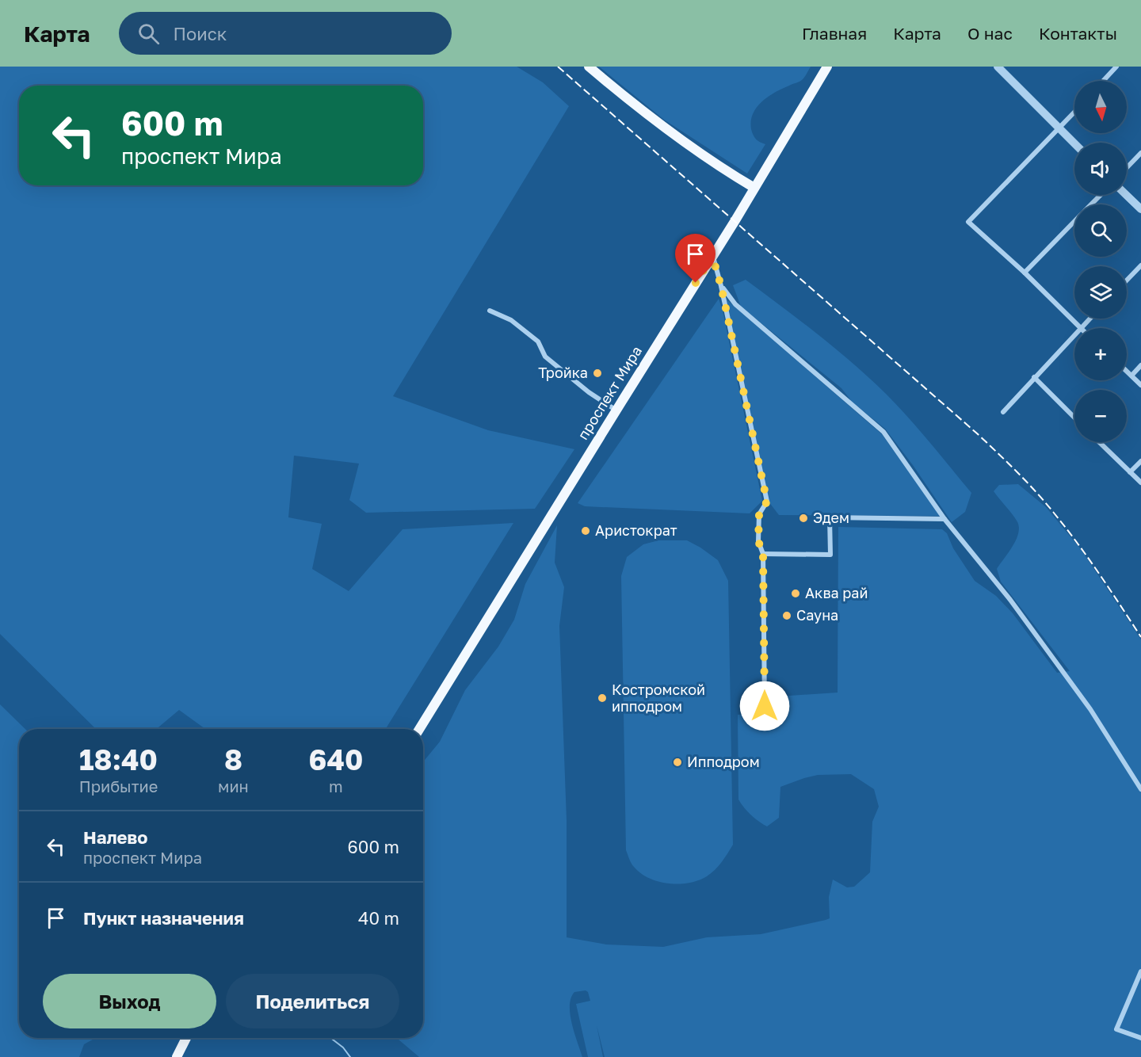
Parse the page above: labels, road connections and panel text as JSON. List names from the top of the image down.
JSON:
{
  "streets": {
    "main road": ["проспект Мира"]
  },
  "places": [
    "Тройка",
    "Эдем",
    "Аристократ",
    "Аква рай",
    "Сауна",
    "Костромской ипподром",
    "Ипподром"
  ],
  "north": "bottom",
  "page": {
    "header": "Карта",
    "search": "Поиск",
    "nav": [
      "Главная",
      "Карта",
      "О нас",
      "Контакты"
    ],
    "map_buttons": ["+", "−"],
    "turn": ["600 m", "проспект Мира"],
    "eta": [
      "18:40",
      "Прибытие",
      "8",
      "мин",
      "640",
      "m"
    ],
    "list": [
      {
        "name": "Налево",
        "note": "проспект Мира",
        "value": "600 m"
      },
      {
        "name": "Пункт назначения",
        "value": "40 m"
      }
    ],
    "buttons": ["Выход", "Поделиться"]
  }
}
